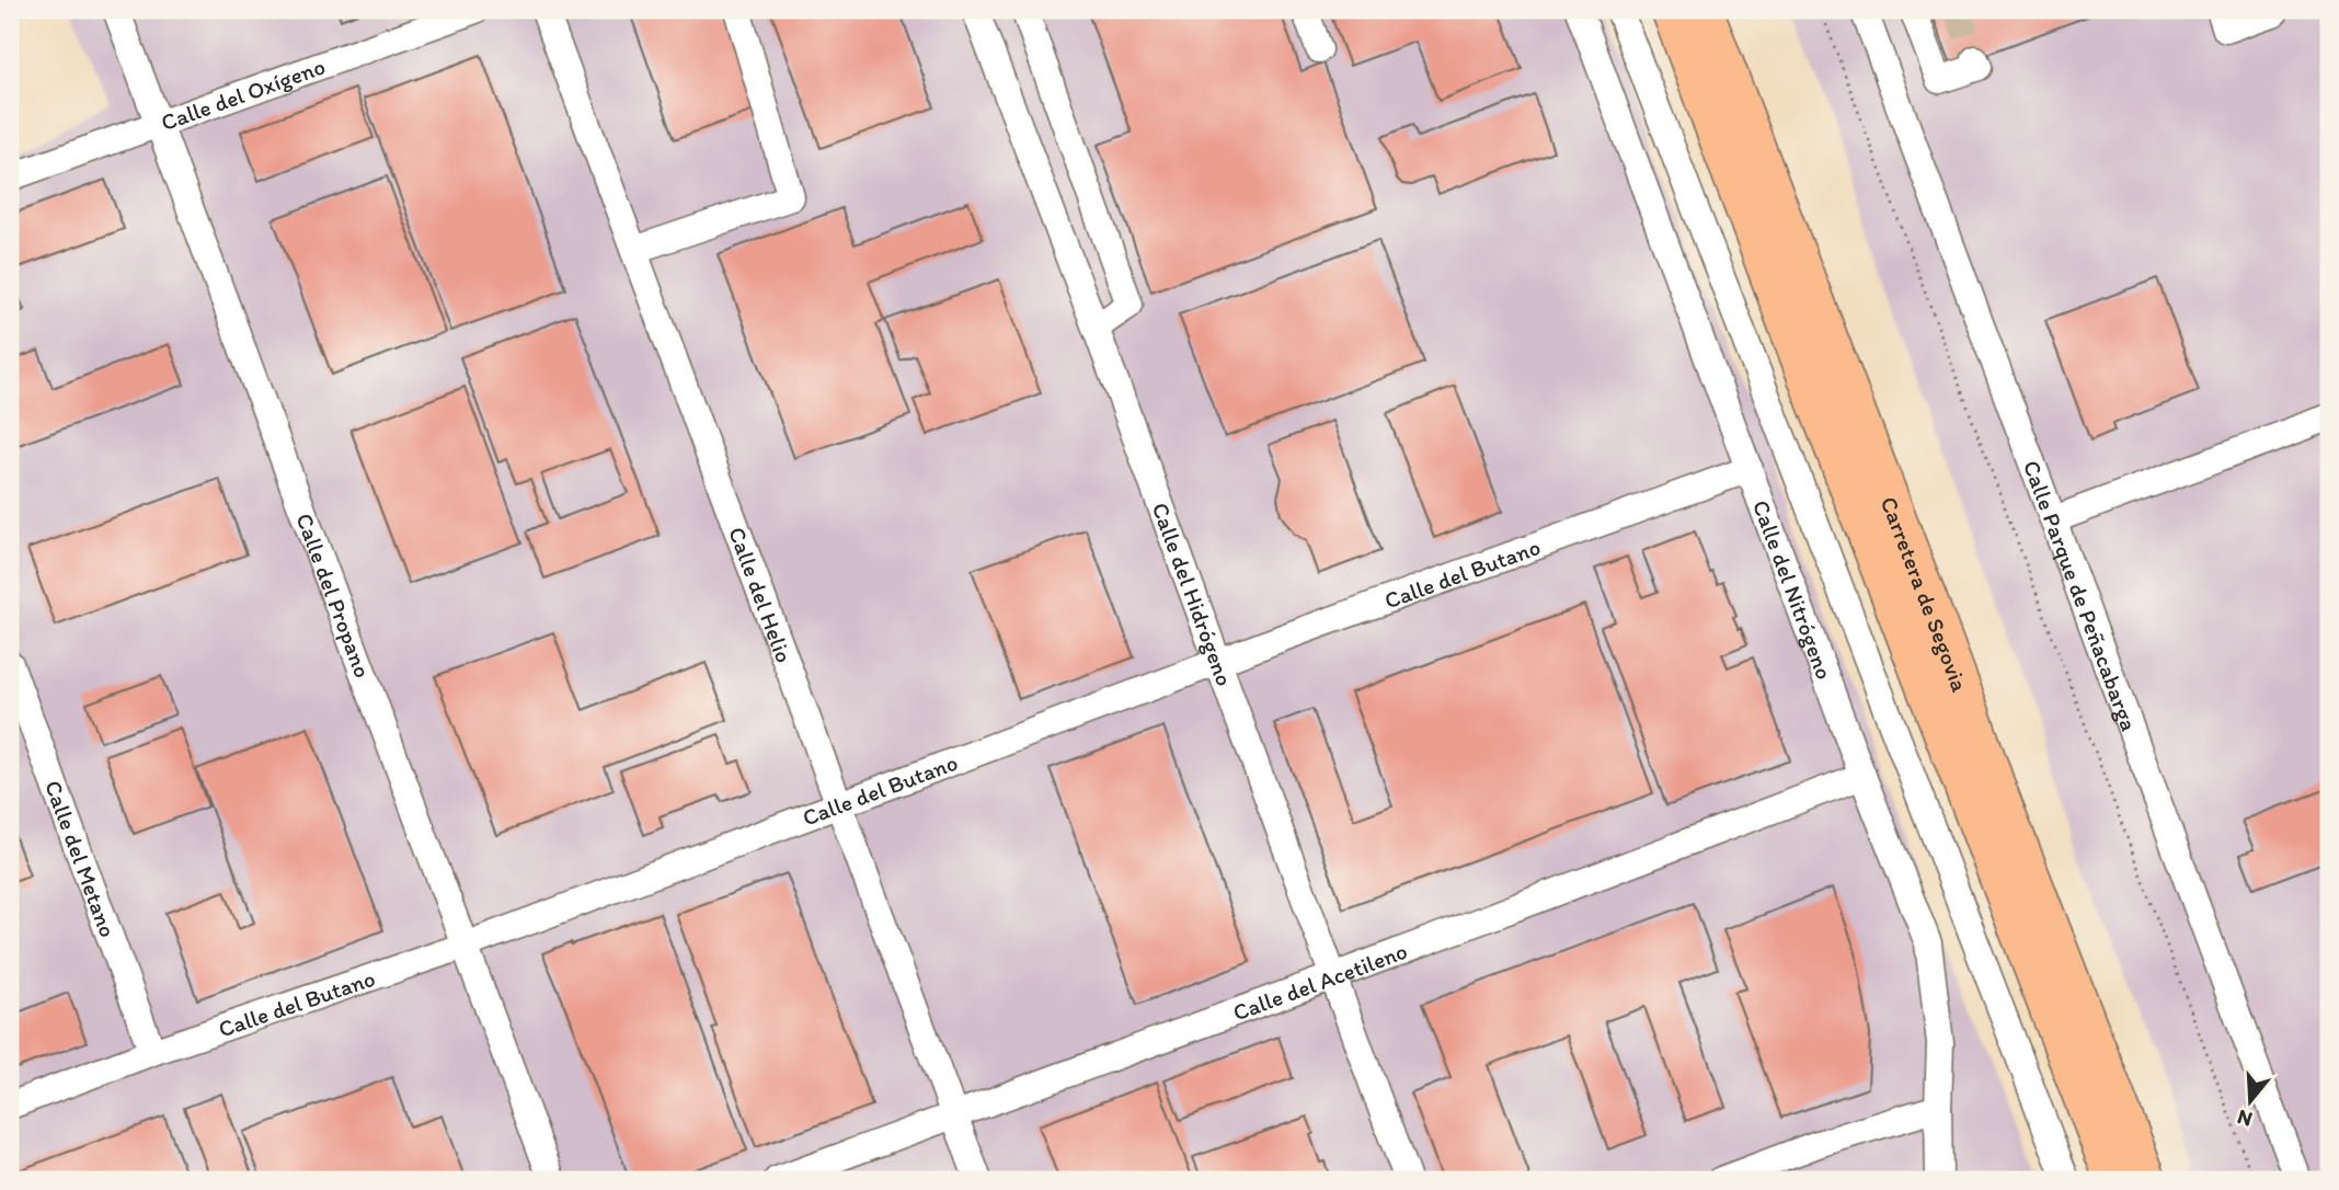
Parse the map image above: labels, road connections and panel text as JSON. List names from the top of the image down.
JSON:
{
  "streets": {
    "highway": ["Carretera de Segovia"],
    "street": [
      "Calle del Oxígeno",
      "Calle del Butano",
      "Calle del Nitrógeno",
      "Calle del Propano",
      "Calle del Helio",
      "Calle del Hidrógeno",
      "Calle Parque de Peñacabarga",
      "Calle del Metano",
      "Calle del Acetileno"
    ]
  },
  "crossings": [
    ["Calle del Oxígeno", "Calle del Propano"],
    ["Calle del Butano", "Calle del Nitrógeno"],
    ["Calle del Butano", "Calle del Propano"],
    ["Calle del Butano", "Calle del Helio"],
    ["Calle del Butano", "Calle del Hidrógeno"],
    ["Calle del Butano", "Calle del Metano"],
    ["Calle del Nitrógeno", "Calle del Acetileno"],
    ["Calle del Helio", "Calle del Acetileno"],
    ["Calle del Hidrógeno", "Calle del Acetileno"]
  ],
  "north": "bottom"
}
